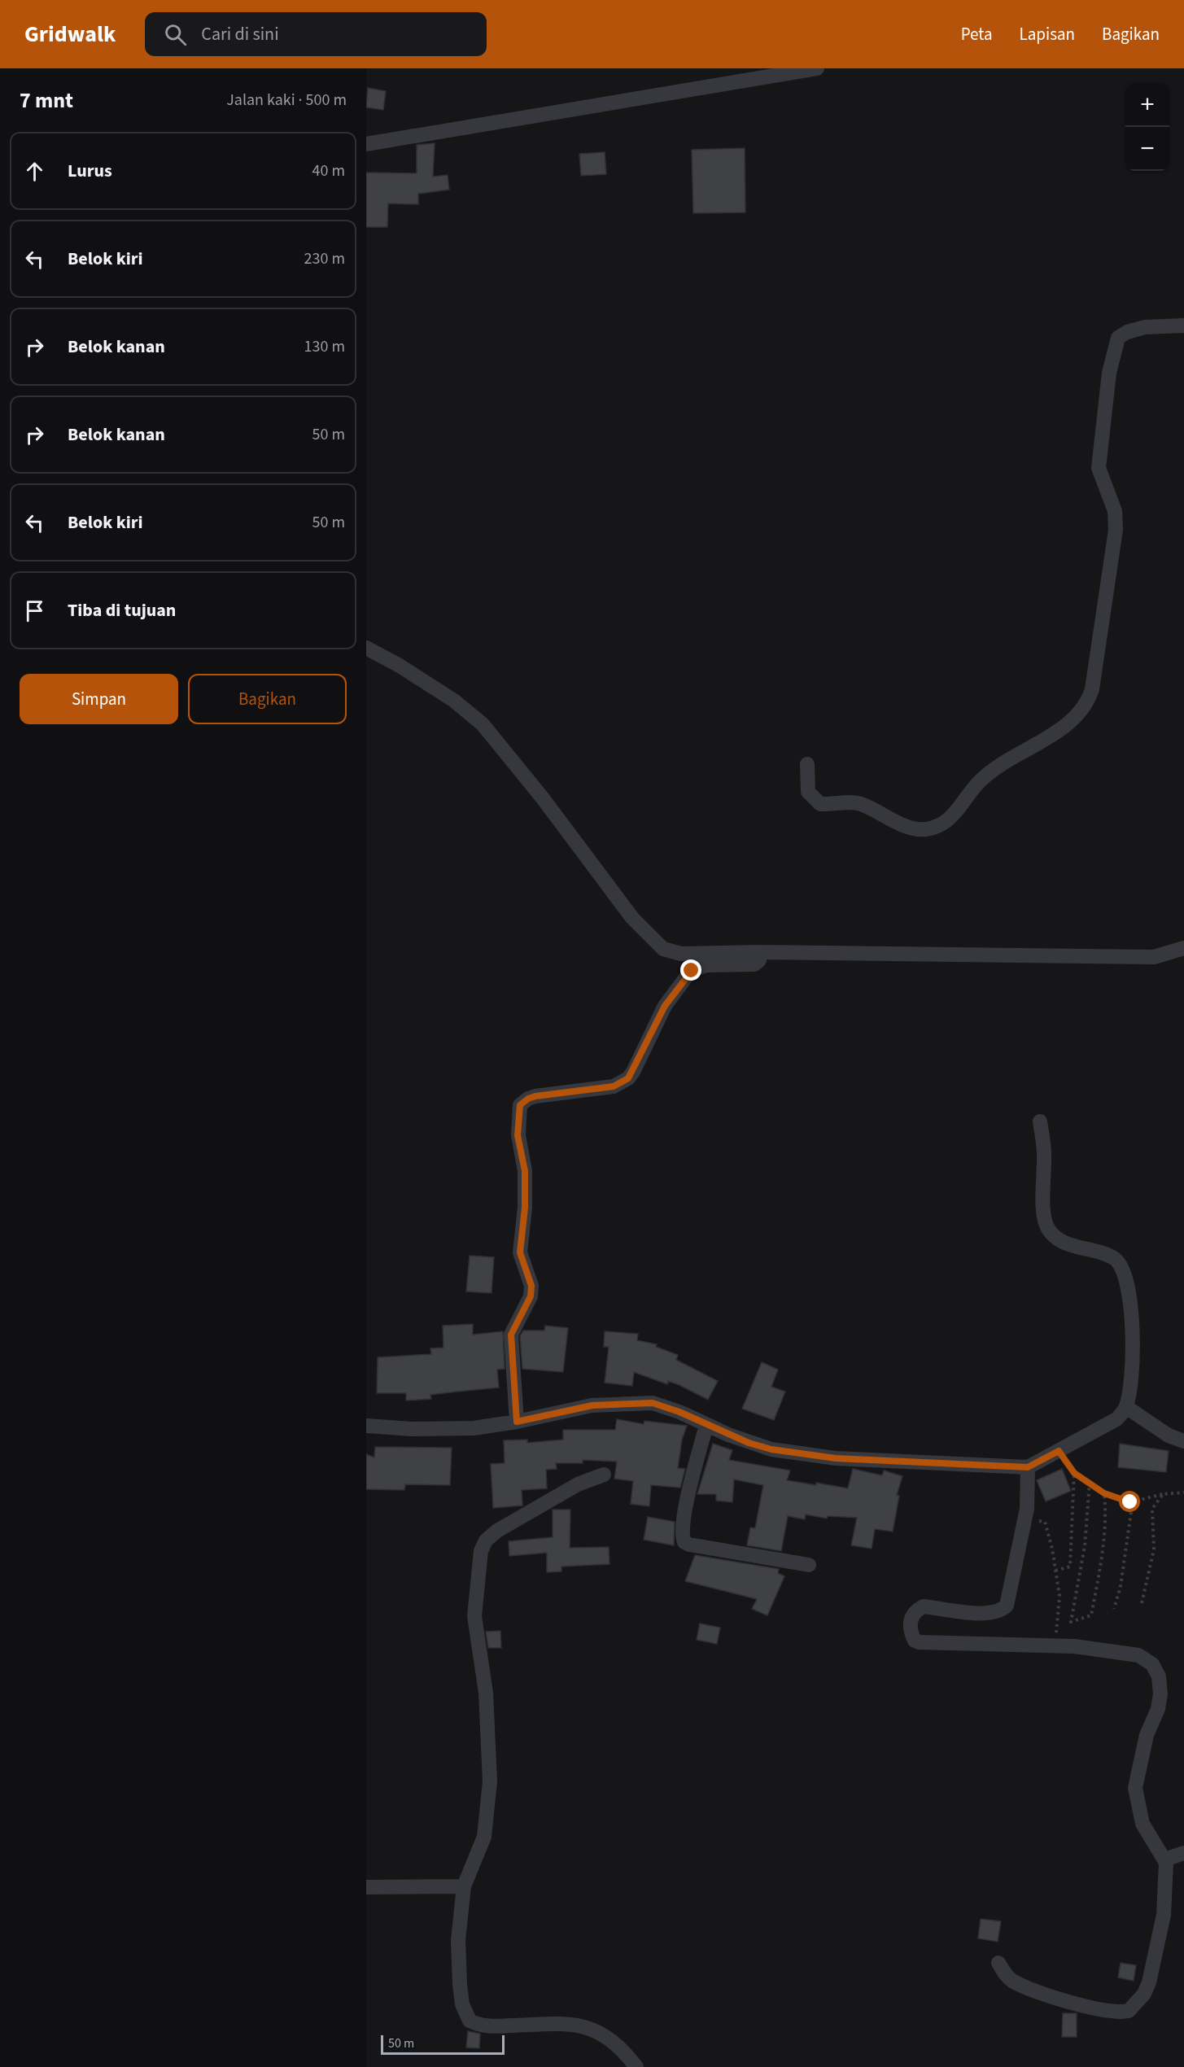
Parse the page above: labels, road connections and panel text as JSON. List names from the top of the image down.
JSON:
{
  "scale_bar": "50 m",
  "page": {
    "header": "Gridwalk",
    "search": "Cari di sini",
    "nav": ["Peta", "Lapisan", "Bagikan"],
    "heading": ["7 mnt", "Jalan kaki · 500 m"],
    "map_buttons": ["+", "−"],
    "list": [
      ["Lurus", "40 m"],
      ["Belok kiri", "230 m"],
      ["Belok kanan", "130 m"],
      ["Belok kanan", "50 m"],
      ["Belok kiri", "50 m"],
      "Tiba di tujuan"
    ],
    "buttons": ["Simpan", "Bagikan"],
    "scale": "50 m"
  }
}
